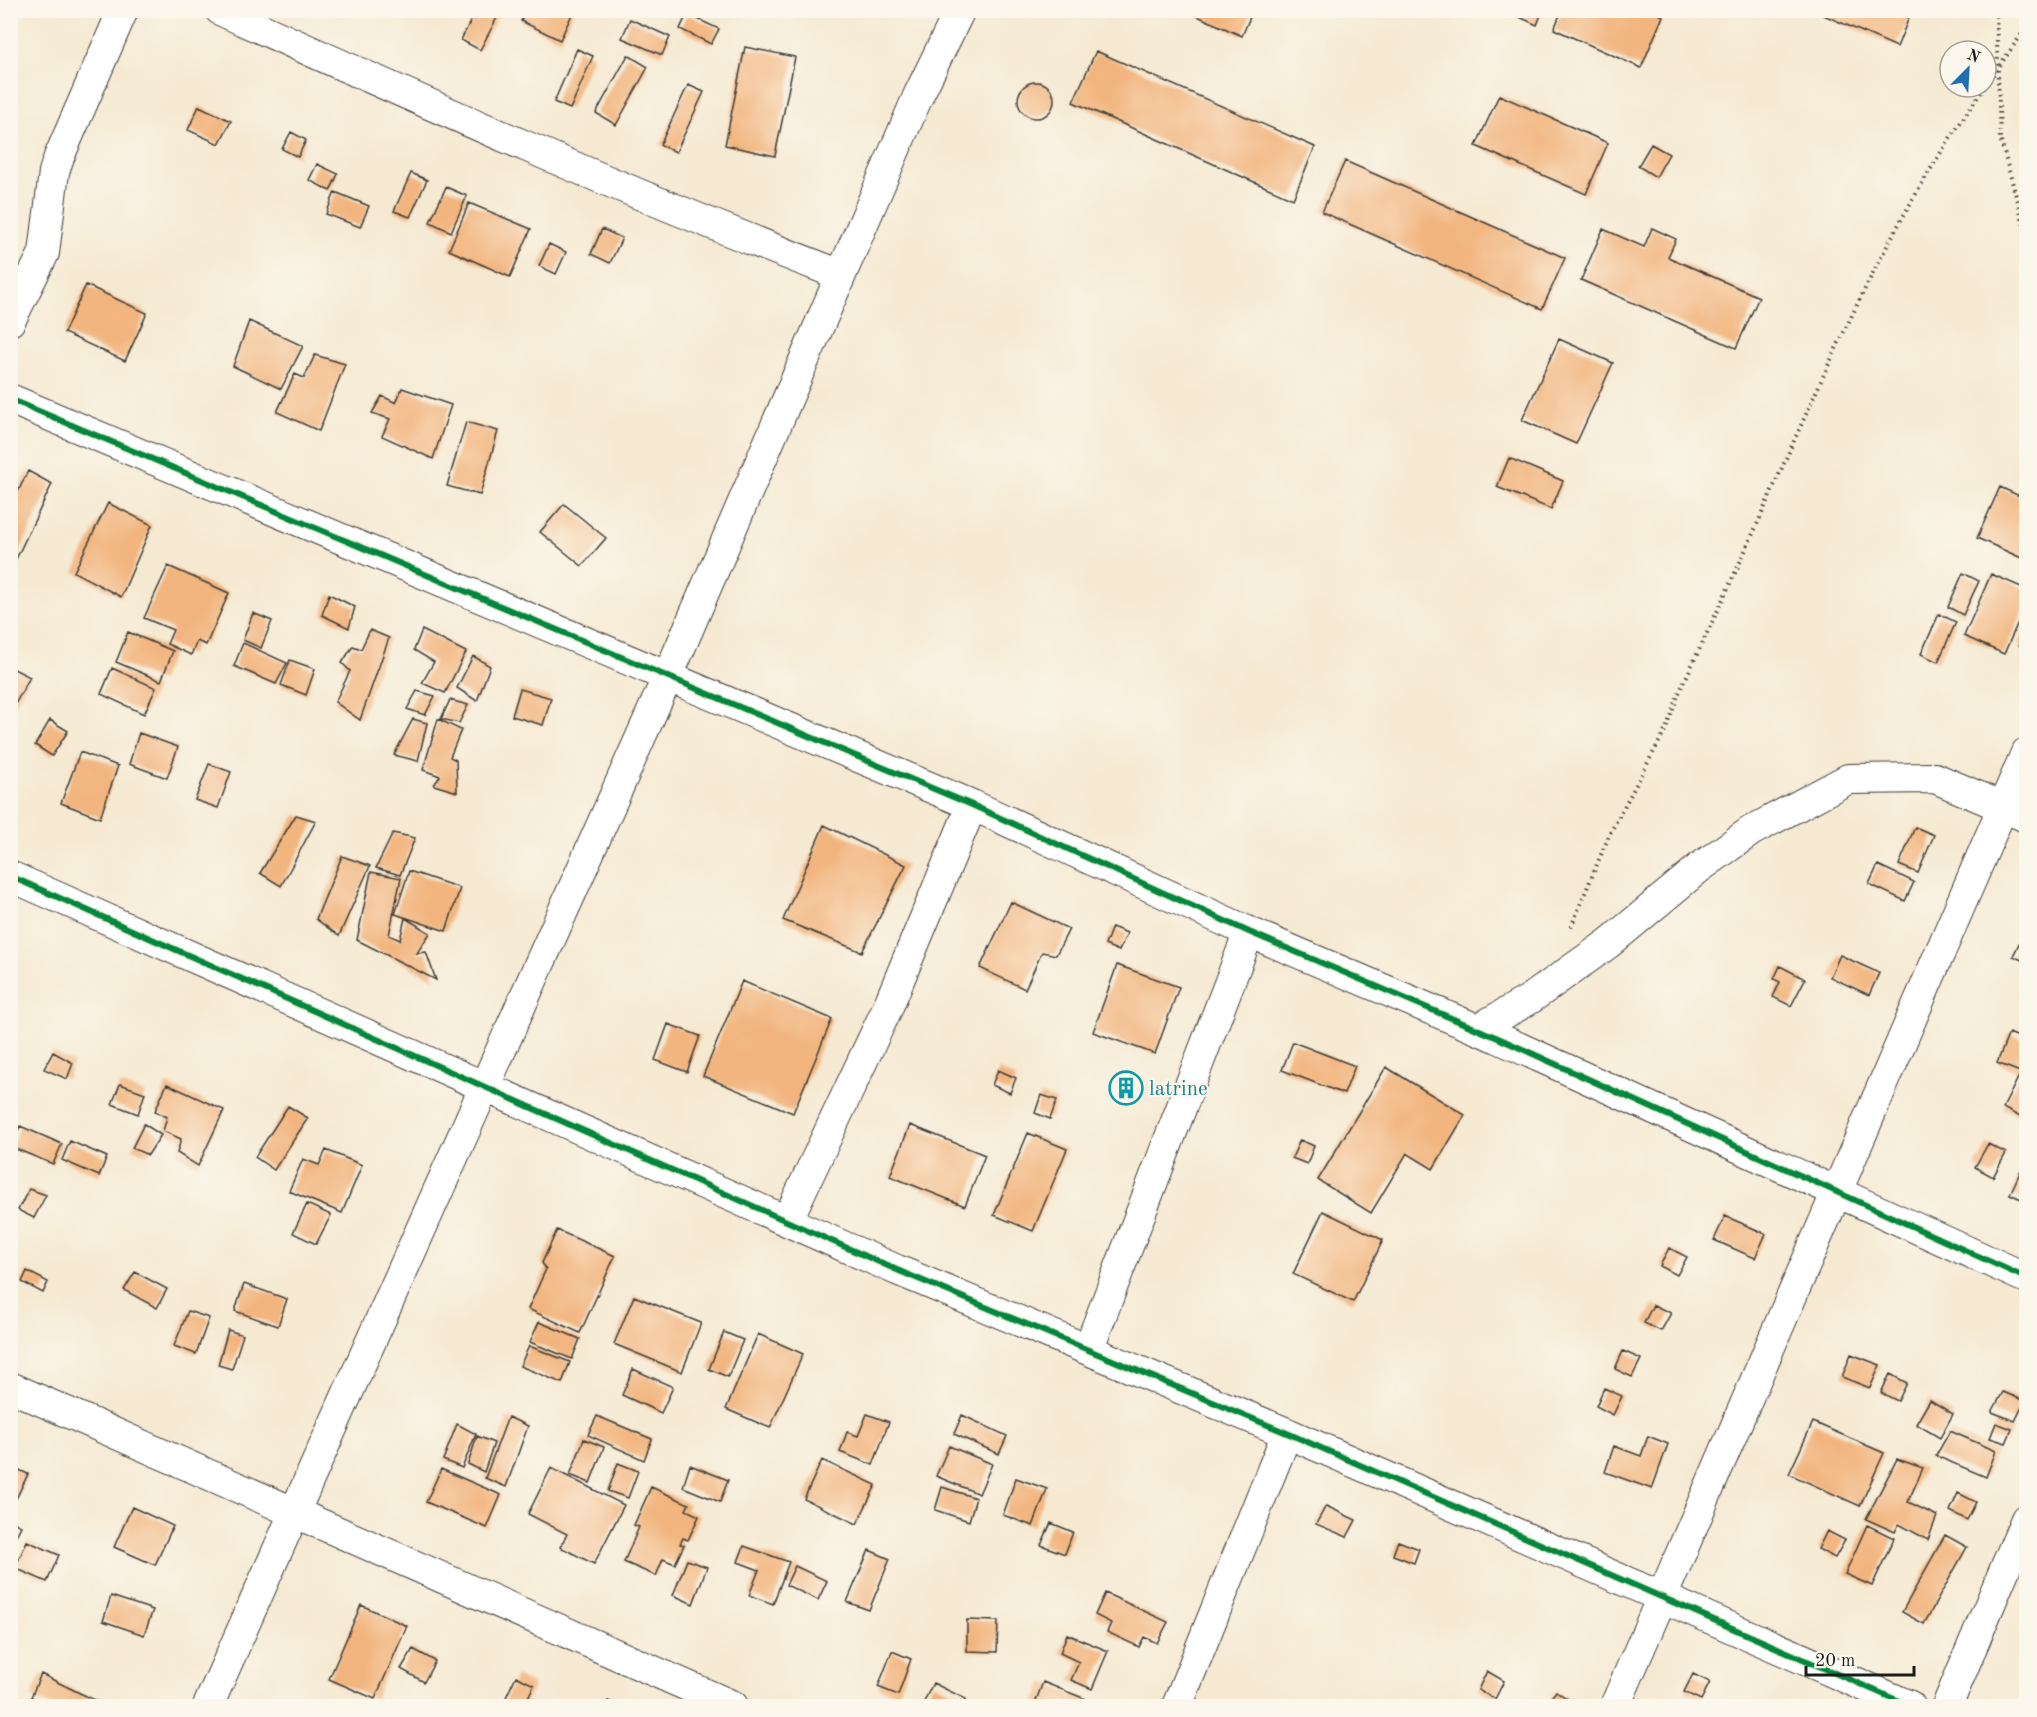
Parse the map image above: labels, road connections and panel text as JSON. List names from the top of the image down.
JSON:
{
  "places": {
    "building": ["latrine"]
  },
  "scale_bar": "20 m",
  "north": "top right"
}
